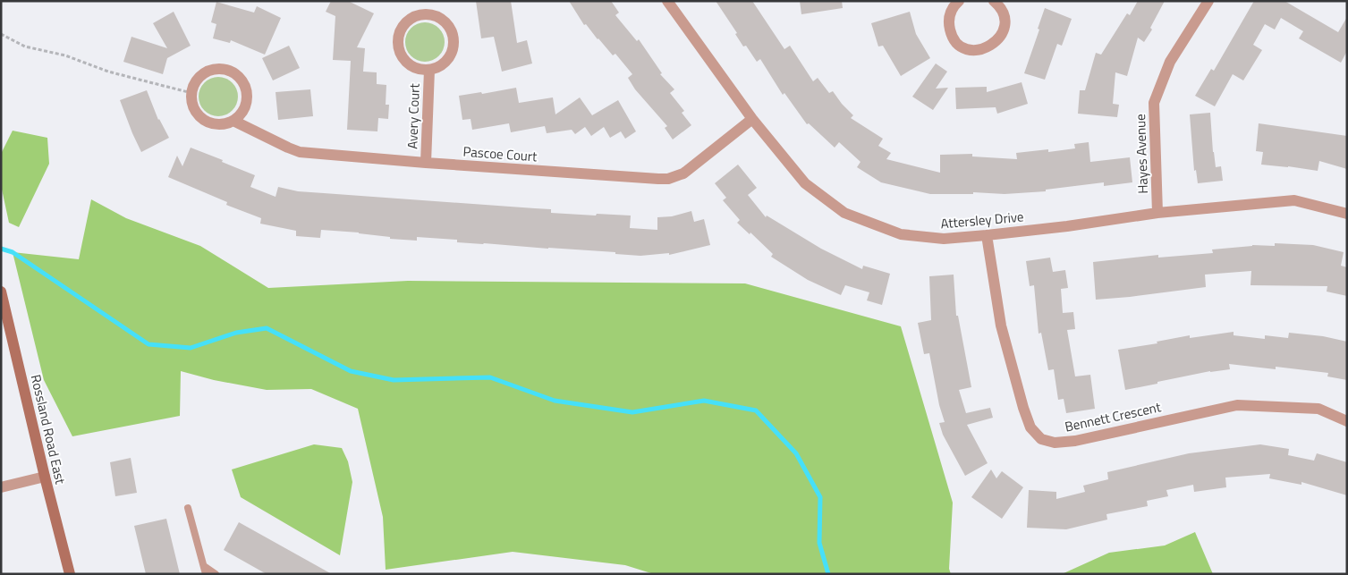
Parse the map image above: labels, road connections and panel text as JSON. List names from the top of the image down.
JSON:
{
  "streets": {
    "main road": ["Rossland Road East"],
    "street": [
      "Avery Court",
      "Pascoe Court",
      "Hayes Avenue",
      "Attersley Drive",
      "Bennett Crescent"
    ]
  },
  "crossings": [
    ["Avery Court", "Pascoe Court"],
    ["Pascoe Court", "Attersley Drive"],
    ["Hayes Avenue", "Attersley Drive"],
    ["Attersley Drive", "Bennett Crescent"]
  ]
}
